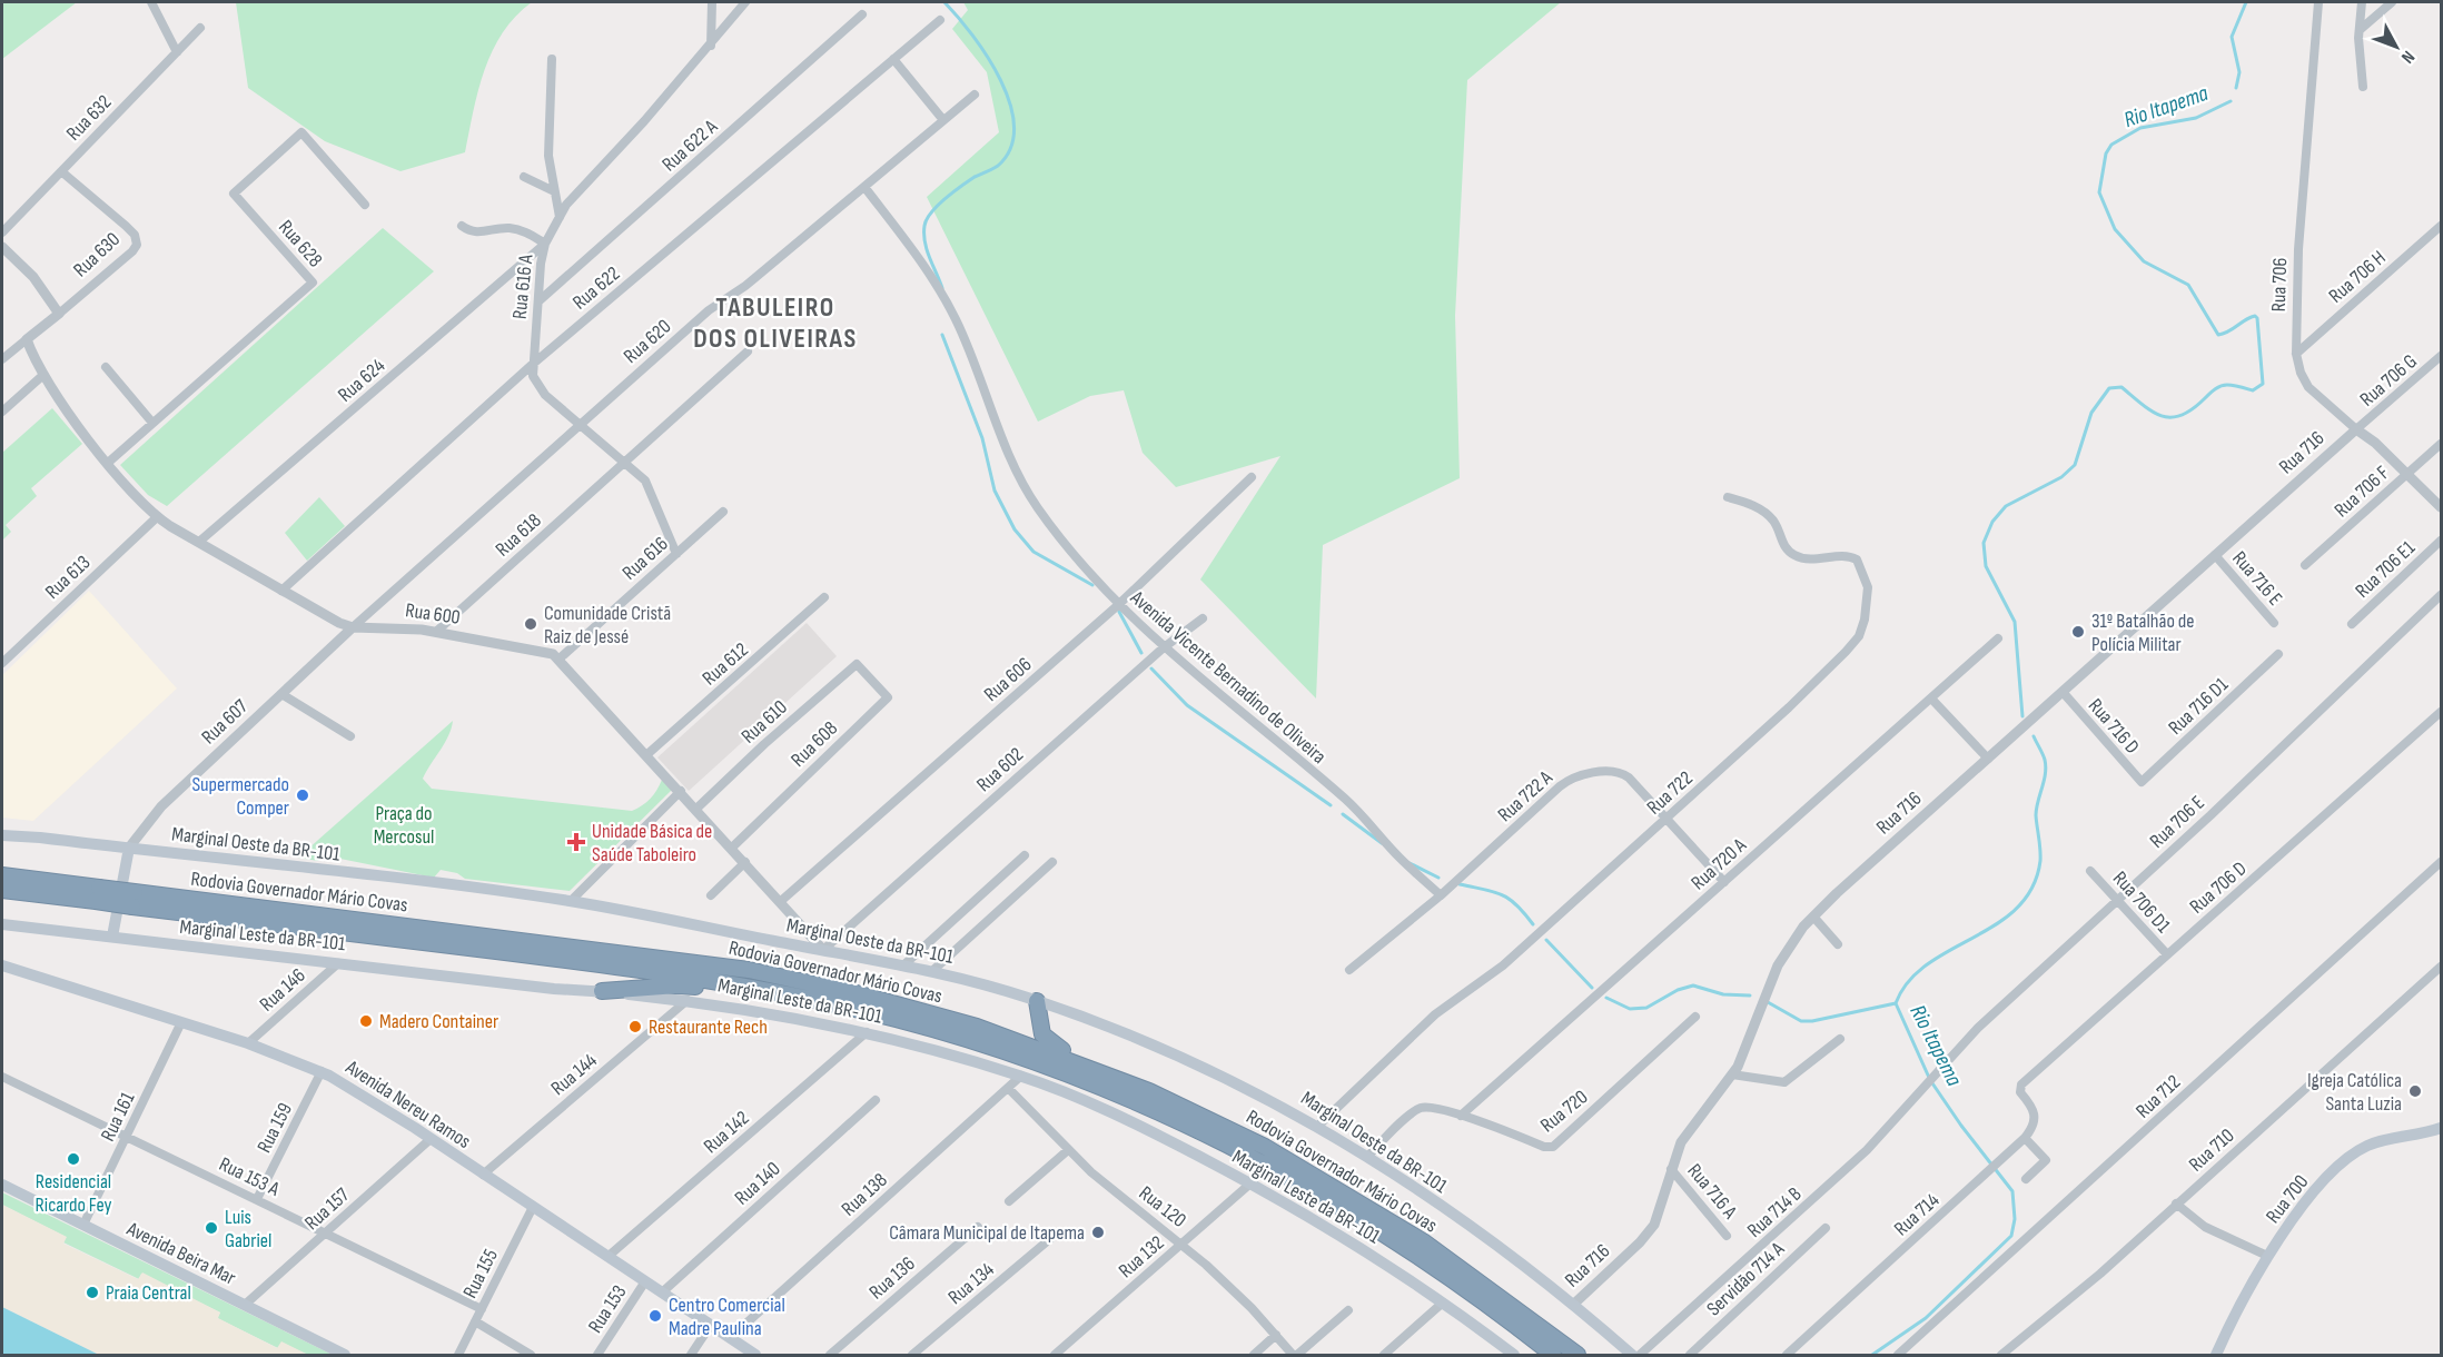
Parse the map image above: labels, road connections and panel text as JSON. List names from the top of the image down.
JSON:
{
  "streets": {
    "highway": ["Rodovia Governador Mário Covas"],
    "main road": [
      "Marginal Oeste da BR-101",
      "Marginal Leste da BR-101",
      "Avenida Nereu Ramos",
      "Rua 700",
      "Avenida Beira Mar"
    ],
    "street": [
      "Rua 632",
      "Rua 622 A",
      "Rua 628",
      "Rua 630",
      "Rua 706 H",
      "Rua 706",
      "Rua 616 A",
      "Rua 622",
      "Rua 620",
      "Rua 624",
      "Rua 706 G",
      "Rua 716",
      "Rua 706 F",
      "Rua 618",
      "Rua 616",
      "Rua 706 E1",
      "Rua 613",
      "Rua 716 E",
      "Rua 600",
      "Rua 612",
      "Avenida Vicente Bernadino de Oliveira",
      "Rua 606",
      "Rua 716 D1",
      "Rua 607",
      "Rua 610",
      "Rua 716 D",
      "Rua 608",
      "Rua 602",
      "Rua 722",
      "Rua 722 A",
      "Rua 706 E",
      "Rua 720 A",
      "Rua 706 D",
      "Rua 706 D1",
      "Rua 146",
      "Rua 144",
      "Rua 712",
      "Rua 720",
      "Rua 161",
      "Rua 159",
      "Rua 142",
      "Rua 710",
      "Rua 153 A",
      "Rua 140",
      "Rua 716 A",
      "Rua 138",
      "Rua 120",
      "Rua 157",
      "Rua 714 B",
      "Rua 714",
      "Rua 132",
      "Rua 155",
      "Rua 136",
      "Servidão 714 A",
      "Rua 134",
      "Rua 153"
    ]
  },
  "crossings": [
    ["Rua 632", "Rua 630"],
    ["Rua 622 A", "Rua 616 A"],
    ["Rua 628", "Rua 600"],
    ["Rua 630", "Rua 600"],
    ["Rua 706 H", "Rua 706"],
    ["Rua 706", "Rua 706 G"],
    ["Rua 706", "Rua 716"],
    ["Rua 706", "Rua 706 F"],
    ["Rua 616 A", "Rua 622"],
    ["Rua 616 A", "Rua 620"],
    ["Rua 616 A", "Rua 624"],
    ["Rua 616 A", "Rua 618"],
    ["Rua 616 A", "Rua 616"],
    ["Rua 622", "Rua 600"],
    ["Rua 620", "Rua 600"],
    ["Rua 620", "Avenida Vicente Bernadino de Oliveira"],
    ["Rua 620", "Rua 607"],
    ["Rua 624", "Rua 600"],
    ["Rua 706 G", "Rua 716"],
    ["Rua 716", "Rua 716 E"],
    ["Rua 716", "Rua 716 D"],
    ["Rua 716", "Marginal Oeste da BR-101"],
    ["Rua 716", "Rua 716 A"],
    ["Rua 618", "Rua 600"],
    ["Rua 616", "Rua 600"],
    ["Rua 613", "Rua 600"],
    ["Rua 600", "Rua 612"],
    ["Rua 600", "Rua 606"],
    ["Rua 600", "Rua 607"],
    ["Rua 600", "Rua 610"],
    ["Rua 600", "Rua 608"],
    ["Rua 600", "Rua 602"],
    ["Rua 600", "Marginal Oeste da BR-101"],
    ["Avenida Vicente Bernadino de Oliveira", "Rua 606"],
    ["Avenida Vicente Bernadino de Oliveira", "Rua 602"],
    ["Avenida Vicente Bernadino de Oliveira", "Rua 722 A"],
    ["Rua 716 D1", "Rua 716 D"],
    ["Rua 607", "Marginal Oeste da BR-101"],
    ["Rua 610", "Rua 608"],
    ["Rua 602", "Marginal Oeste da BR-101"],
    ["Rua 722", "Rua 722 A"],
    ["Rua 722", "Marginal Oeste da BR-101"],
    ["Rua 722 A", "Rua 720 A"],
    ["Rua 706 E", "Rua 706 D1"],
    ["Rua 706 E", "Rua 714 B"],
    ["Marginal Oeste da BR-101", "Rua 720"],
    ["Rua 720 A", "Rua 720"],
    ["Rua 706 D", "Rua 706 D1"],
    ["Rua 706 D", "Rua 714"],
    ["Marginal Leste da BR-101", "Rua 146"],
    ["Marginal Leste da BR-101", "Rua 144"],
    ["Marginal Leste da BR-101", "Rua 142"],
    ["Marginal Leste da BR-101", "Rua 138"],
    ["Marginal Leste da BR-101", "Rua 132"],
    ["Rua 146", "Avenida Nereu Ramos"],
    ["Rua 144", "Avenida Nereu Ramos"],
    ["Avenida Nereu Ramos", "Rua 161"],
    ["Avenida Nereu Ramos", "Rua 159"],
    ["Avenida Nereu Ramos", "Rua 142"],
    ["Avenida Nereu Ramos", "Rua 140"],
    ["Avenida Nereu Ramos", "Rua 138"],
    ["Avenida Nereu Ramos", "Rua 157"],
    ["Avenida Nereu Ramos", "Rua 155"],
    ["Avenida Nereu Ramos", "Rua 153"],
    ["Rua 161", "Rua 153 A"],
    ["Rua 161", "Avenida Beira Mar"],
    ["Rua 159", "Rua 153 A"],
    ["Rua 153 A", "Rua 157"],
    ["Rua 153 A", "Rua 155"],
    ["Rua 138", "Rua 120"],
    ["Rua 120", "Rua 132"],
    ["Rua 157", "Avenida Beira Mar"]
  ],
  "districts": ["TABULEIRO DOS OLIVEIRAS"],
  "water": ["Rio Itapema"],
  "parks": ["Praça do Mercosul"],
  "places": {
    "other": [
      "Comunidade Cristã Raiz de Jessé",
      "31º Batalhão de Polícia Militar",
      "Supermercado Comper",
      "Madero Container",
      "Restaurante Rech",
      "Igreja Católica Santa Luzia",
      "Residencial Ricardo Fey",
      "Luis Gabriel",
      "Câmara Municipal de Itapema",
      "Praia Central",
      "Centro Comercial Madre Paulina"
    ],
    "health": ["Unidade Básica de Saúde Taboleiro"]
  },
  "north": "bottom right"
}
